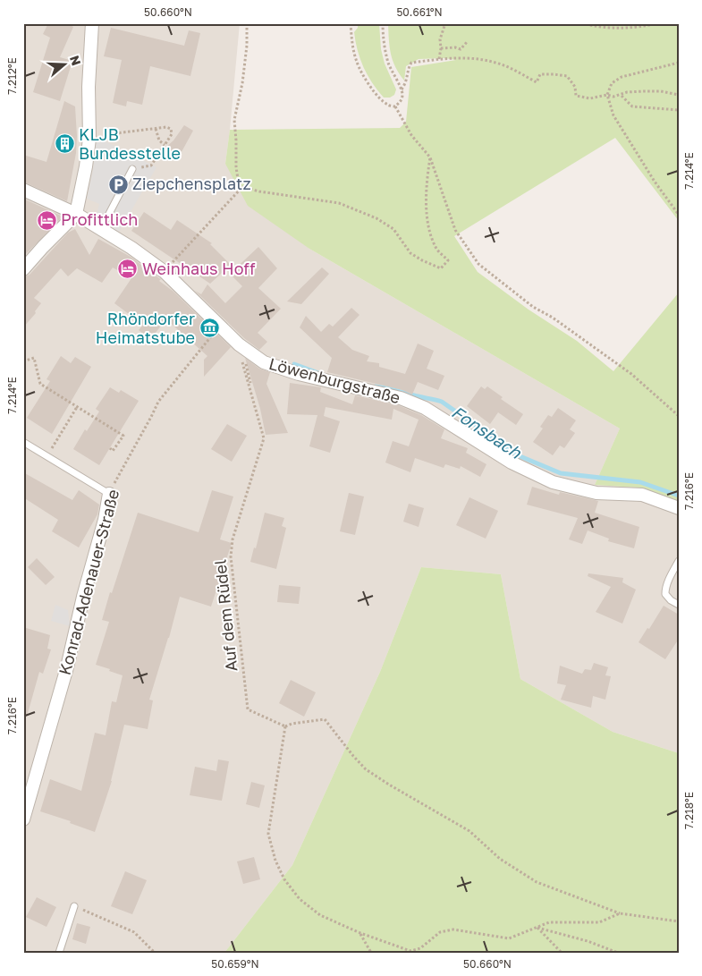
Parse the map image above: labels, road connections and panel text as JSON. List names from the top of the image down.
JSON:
{
  "streets": {
    "street": ["Löwenburgstraße", "Konrad-Adenauer-Straße"],
    "path": ["Auf dem Rüdel"]
  },
  "crossings": [
    ["Löwenburgstraße", "Auf dem Rüdel"]
  ],
  "water": ["Fonsbach"],
  "places": {
    "building": ["KLJB Bundesstelle"],
    "parking": ["Ziepchensplatz"],
    "hotel": ["Profittlich", "Weinhaus Hoff"],
    "museum": ["Rhöndorfer Heimatstube"]
  },
  "north": "right",
  "coordinates": [
    "50.660°N",
    "50.661°N",
    "7.212°E",
    "7.214°E",
    "7.216°E",
    "7.218°E",
    "50.659°N"
  ]
}
